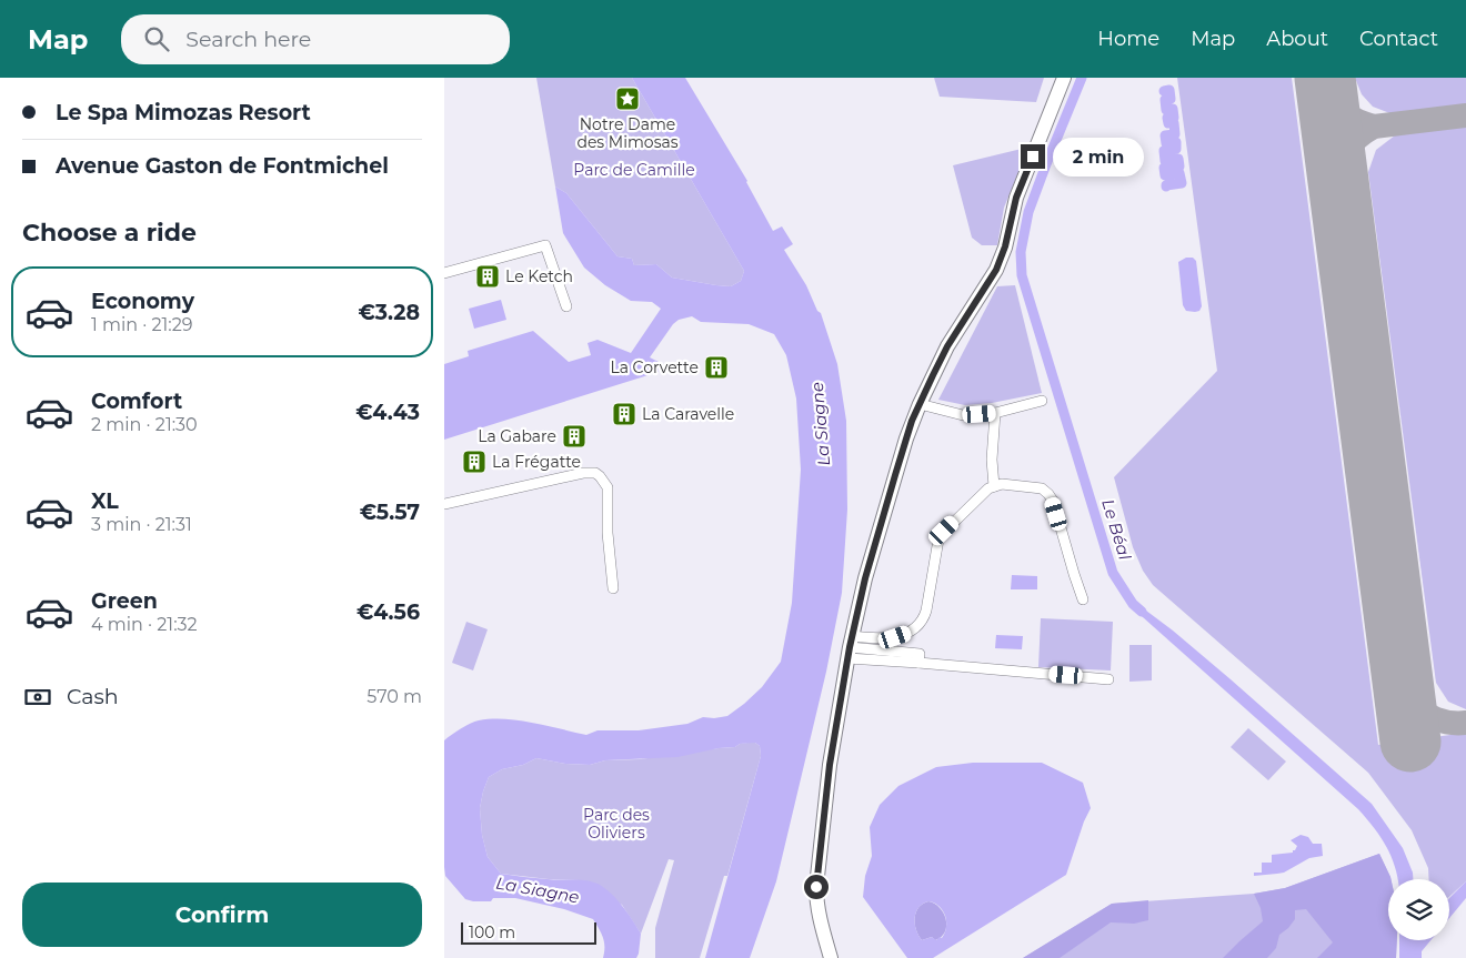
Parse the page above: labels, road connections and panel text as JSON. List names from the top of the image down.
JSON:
{
  "water": ["La Siagne", "Le Béal"],
  "parks": ["Parc de Camille", "Parc des Oliviers"],
  "places": {
    "place": ["Notre Dame des Mimosas"],
    "building": [
      "Le Ketch",
      "La Corvette",
      "La Caravelle",
      "La Gabare",
      "La Frégatte"
    ]
  },
  "scale_bar": "100 m",
  "page": {
    "header": "Map",
    "search": "Search here",
    "nav": [
      "Home",
      "Map",
      "About",
      "Contact"
    ],
    "banner": ["Le Spa Mimozas Resort", "Avenue Gaston de Fontmichel"],
    "bubble": "2 min",
    "heading": "Choose a ride",
    "list": [
      {
        "name": "Economy",
        "note": "1 min · 21:29",
        "value": "€3.28"
      },
      {
        "name": "Comfort",
        "note": "2 min · 21:30",
        "value": "€4.43"
      },
      {
        "name": "XL",
        "note": "3 min · 21:31",
        "value": "€5.57"
      },
      {
        "name": "Green",
        "note": "4 min · 21:32",
        "value": "€4.56"
      }
    ],
    "pay": ["Cash", "570 m"],
    "buttons": "Confirm",
    "scale": "100 m"
  }
}
